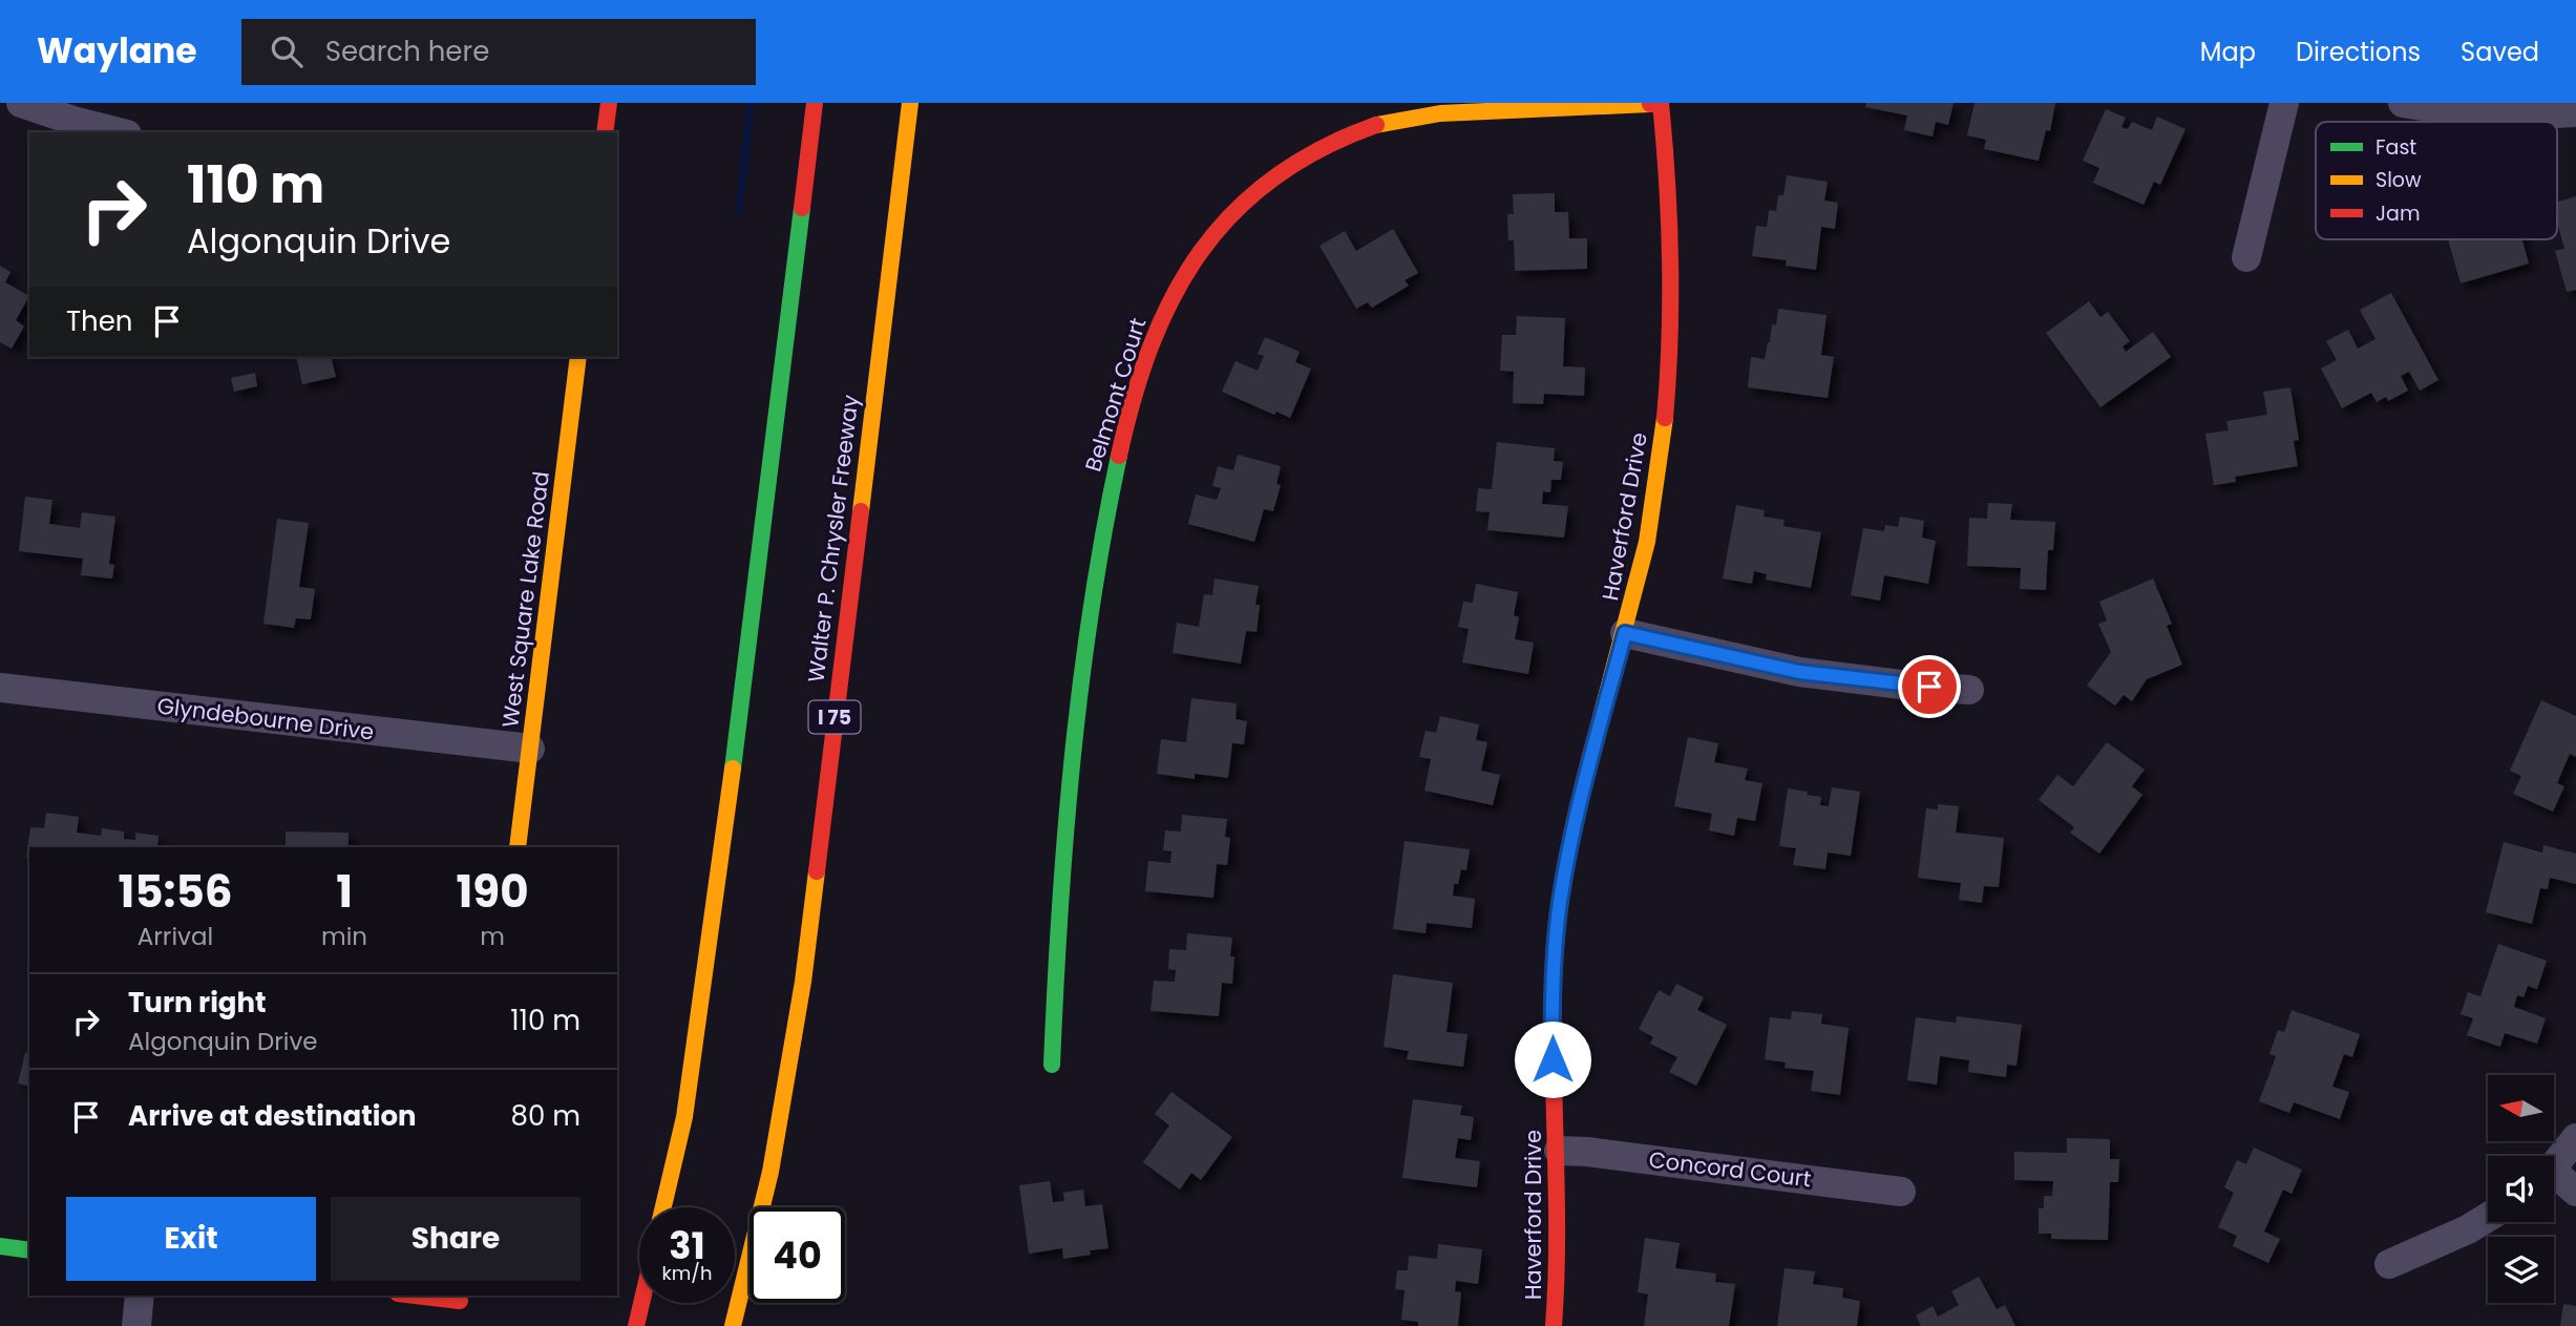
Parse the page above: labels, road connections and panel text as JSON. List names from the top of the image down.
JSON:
{
  "streets": {
    "main road": [
      "Belmont Court",
      "Haverford Drive",
      "Walter P. Chrysler Freeway",
      "West Square Lake Road",
      "I 75"
    ],
    "street": ["Glyndebourne Drive", "Concord Court"]
  },
  "crossings": [
    ["Belmont Court", "Haverford Drive"],
    ["Haverford Drive", "Concord Court"],
    ["West Square Lake Road", "Glyndebourne Drive"]
  ],
  "legend": ["Fast", "Slow", "Jam"],
  "north": "left",
  "page": {
    "header": "Waylane",
    "search": "Search here",
    "nav": ["Map", "Directions", "Saved"],
    "turn": ["110 m", "Algonquin Drive"],
    "then": "Then",
    "eta": [
      "15:56",
      "Arrival",
      "1",
      "min",
      "190",
      "m"
    ],
    "list": [
      {
        "name": "Turn right",
        "note": "Algonquin Drive",
        "value": "110 m"
      },
      {
        "name": "Arrive at destination",
        "value": "80 m"
      }
    ],
    "buttons": ["Exit", "Share"],
    "speed": "31 km/h",
    "limit": "40"
  }
}
